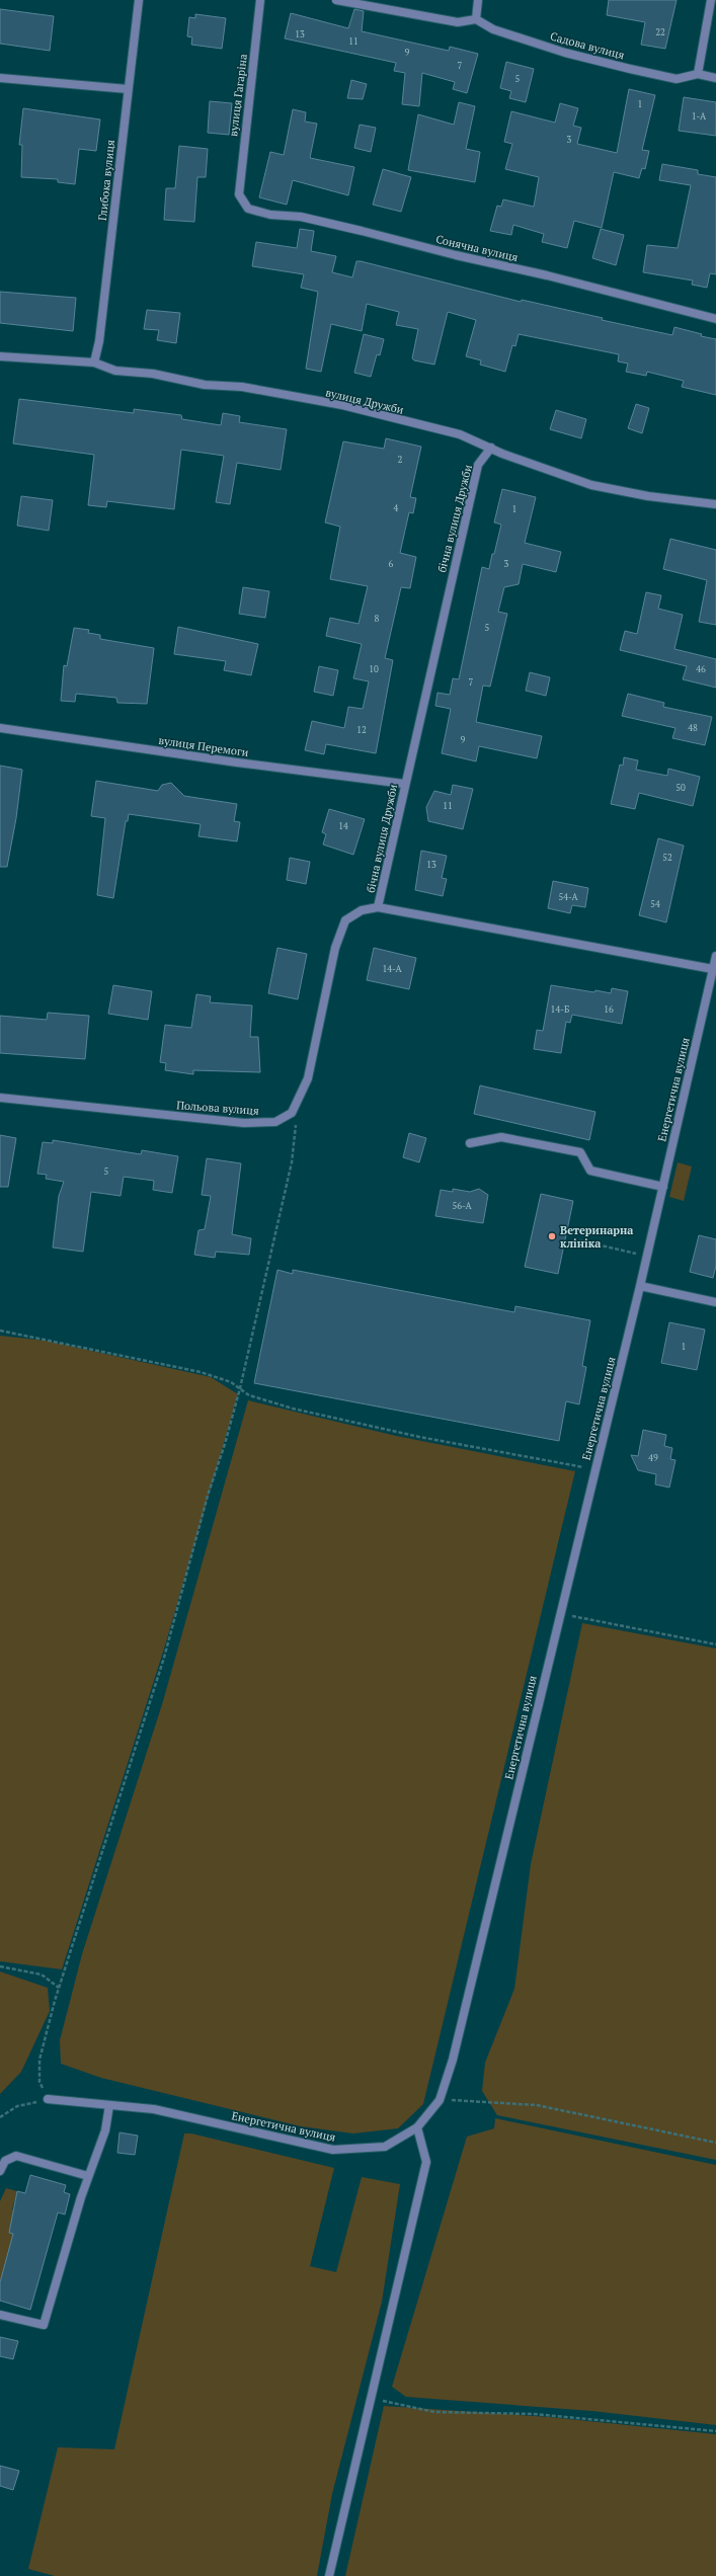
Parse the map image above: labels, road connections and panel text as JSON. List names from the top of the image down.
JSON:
{
  "streets": {
    "street": [
      "Садова вулиця",
      "вулиця Гагаріна",
      "Глибока вулиця",
      "Сонячна вулиця",
      "вулиця Дружби",
      "бічна вулиця Дружби",
      "вулиця Перемоги",
      "Енергетична вулиця",
      "Польова вулиця"
    ]
  },
  "crossings": [
    ["вулиця Гагаріна", "Сонячна вулиця"],
    ["Глибока вулиця", "вулиця Дружби"],
    ["вулиця Дружби", "бічна вулиця Дружби"],
    ["бічна вулиця Дружби", "вулиця Перемоги"],
    ["бічна вулиця Дружби", "Енергетична вулиця"]
  ],
  "places": ["Ветеринарна клініка"],
  "house_numbers": [
    "22",
    "13",
    "11",
    "9",
    "7",
    "5",
    "1",
    "1-А",
    "3",
    "2",
    "4",
    "1",
    "6",
    "3",
    "8",
    "5",
    "10",
    "46",
    "7",
    "48",
    "12",
    "9",
    "50",
    "11",
    "14",
    "52",
    "13",
    "54-А",
    "54",
    "14-А",
    "14-Б",
    "16",
    "5",
    "56-А",
    "1",
    "49"
  ]
}
